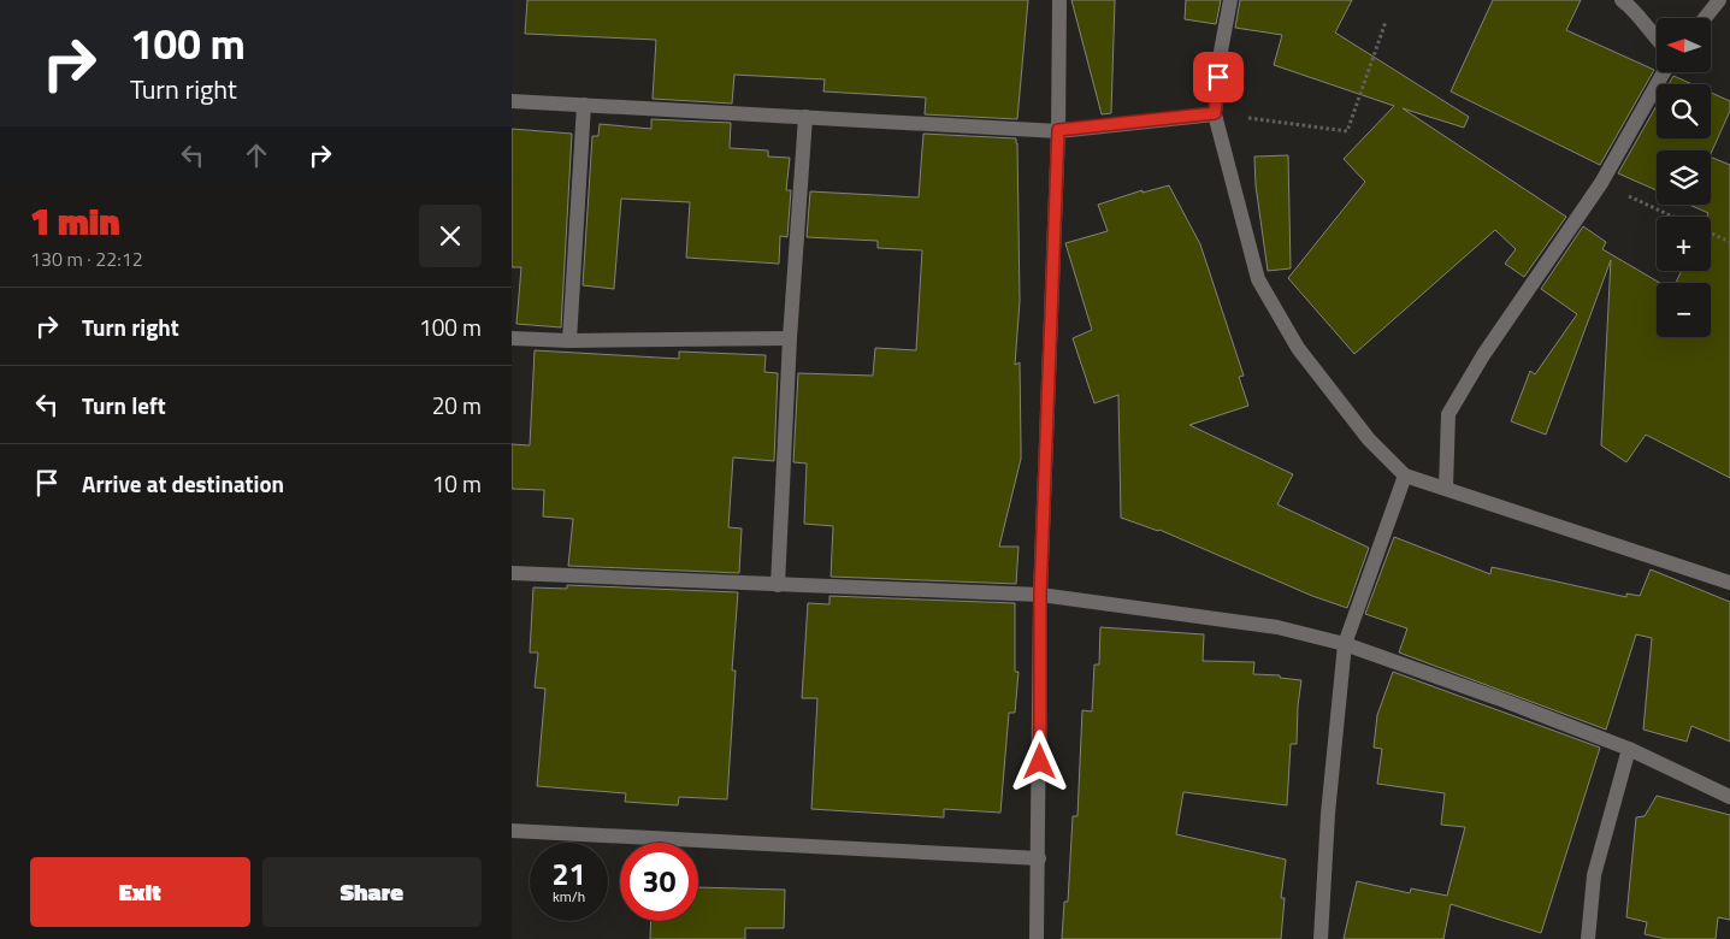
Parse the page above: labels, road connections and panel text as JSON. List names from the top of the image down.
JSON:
{
  "north": "left",
  "page": {
    "turn": ["100 m", "Turn right"],
    "map_buttons": ["+", "−"],
    "heading": ["1 min", "130 m · 22:12"],
    "list": [
      {
        "name": "Turn right",
        "value": "100 m"
      },
      {
        "name": "Turn left",
        "value": "20 m"
      },
      {
        "name": "Arrive at destination",
        "value": "10 m"
      }
    ],
    "speed": "21 km/h",
    "limit": "30",
    "buttons": ["Exit", "Share"]
  }
}
